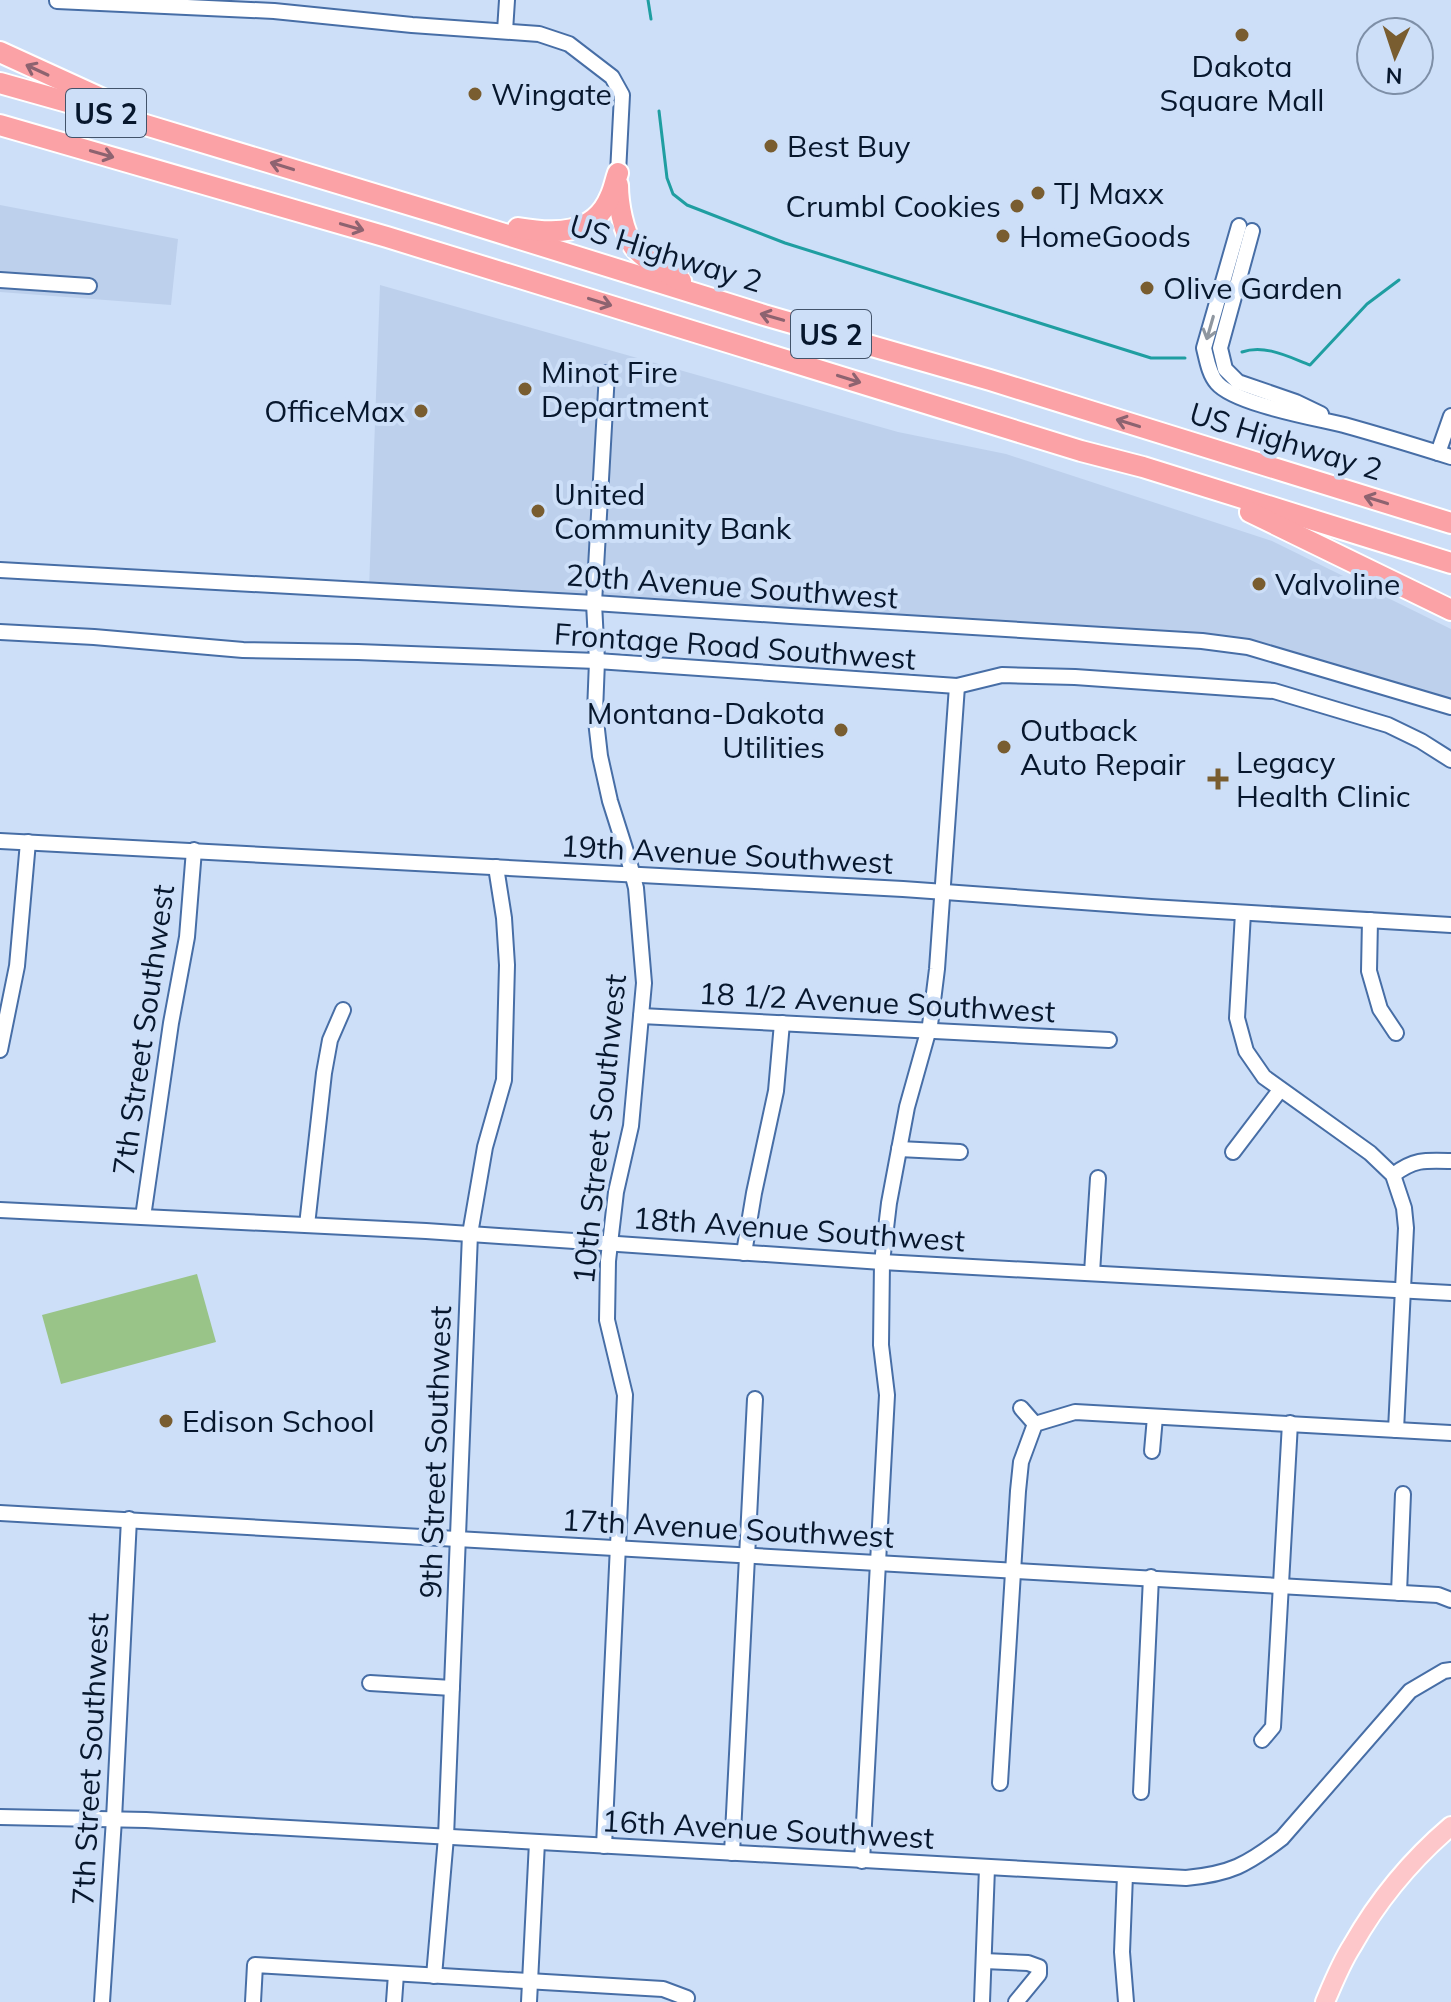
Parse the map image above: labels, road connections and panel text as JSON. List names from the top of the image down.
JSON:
{
  "streets": {
    "highway": ["US 2", "US Highway 2"],
    "street": [
      "20th Avenue Southwest",
      "Frontage Road Southwest",
      "19th Avenue Southwest",
      "18 1/2 Avenue Southwest",
      "7th Street Southwest",
      "10th Street Southwest",
      "18th Avenue Southwest",
      "9th Street Southwest",
      "17th Avenue Southwest",
      "16th Avenue Southwest"
    ]
  },
  "crossings": [
    ["20th Avenue Southwest", "10th Street Southwest"],
    ["Frontage Road Southwest", "10th Street Southwest"],
    ["19th Avenue Southwest", "7th Street Southwest"],
    ["19th Avenue Southwest", "10th Street Southwest"],
    ["19th Avenue Southwest", "9th Street Southwest"],
    ["18 1/2 Avenue Southwest", "10th Street Southwest"],
    ["7th Street Southwest", "18th Avenue Southwest"],
    ["7th Street Southwest", "17th Avenue Southwest"],
    ["7th Street Southwest", "16th Avenue Southwest"],
    ["10th Street Southwest", "18th Avenue Southwest"],
    ["10th Street Southwest", "17th Avenue Southwest"],
    ["10th Street Southwest", "16th Avenue Southwest"],
    ["18th Avenue Southwest", "9th Street Southwest"],
    ["9th Street Southwest", "17th Avenue Southwest"],
    ["9th Street Southwest", "16th Avenue Southwest"]
  ],
  "places": {
    "other": [
      "Dakota Square Mall",
      "Wingate",
      "Best Buy",
      "TJ Maxx",
      "Crumbl Cookies",
      "HomeGoods",
      "Olive Garden",
      "Minot Fire Department",
      "OfficeMax",
      "United Community Bank",
      "Valvoline",
      "Montana-Dakota Utilities",
      "Outback Auto Repair",
      "Edison School"
    ],
    "health": ["Legacy Health Clinic"]
  },
  "north": "bottom"
}
